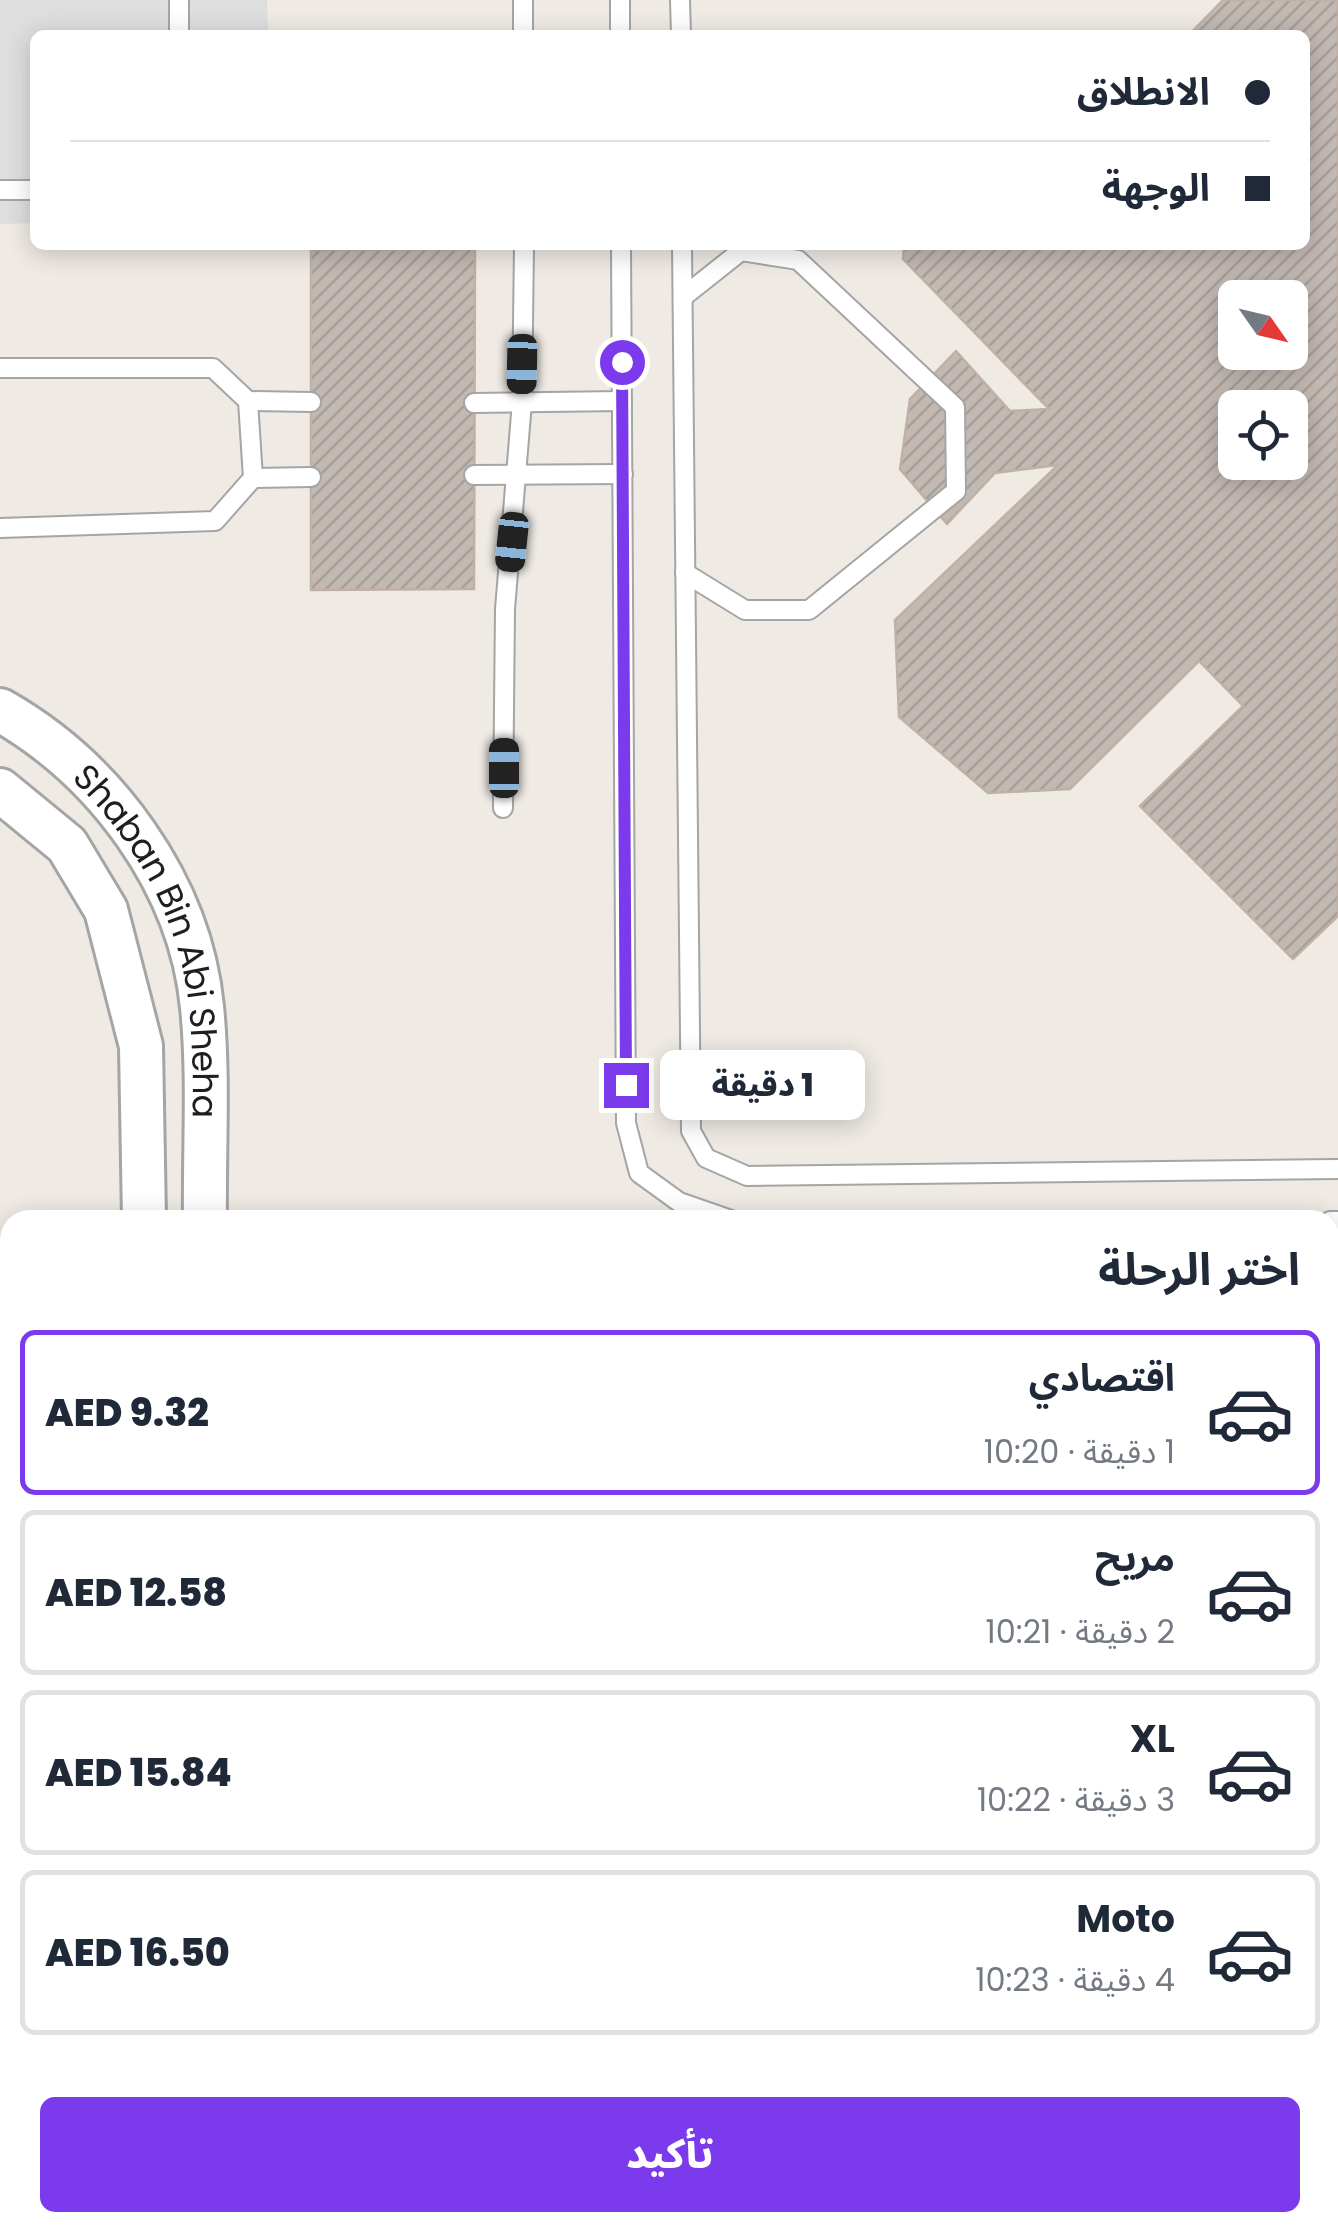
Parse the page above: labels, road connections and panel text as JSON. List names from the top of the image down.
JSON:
{
  "streets": {
    "street": ["Shaban Bin Abi Sheha"]
  },
  "north": "bottom right",
  "page": {
    "banner": ["الانطلاق", "الوجهة"],
    "bubble": "1 دقيقة",
    "heading": "اختر الرحلة",
    "list": [
      {
        "name": "اقتصادي",
        "note": "1 دقيقة · 10:20",
        "value": "AED 9.32"
      },
      {
        "name": "مريح",
        "note": "2 دقيقة · 10:21",
        "value": "AED 12.58"
      },
      {
        "name": "XL",
        "note": "3 دقيقة · 10:22",
        "value": "AED 15.84"
      },
      {
        "name": "Moto",
        "note": "4 دقيقة · 10:23",
        "value": "AED 16.50"
      }
    ],
    "buttons": "تأكيد"
  }
}
